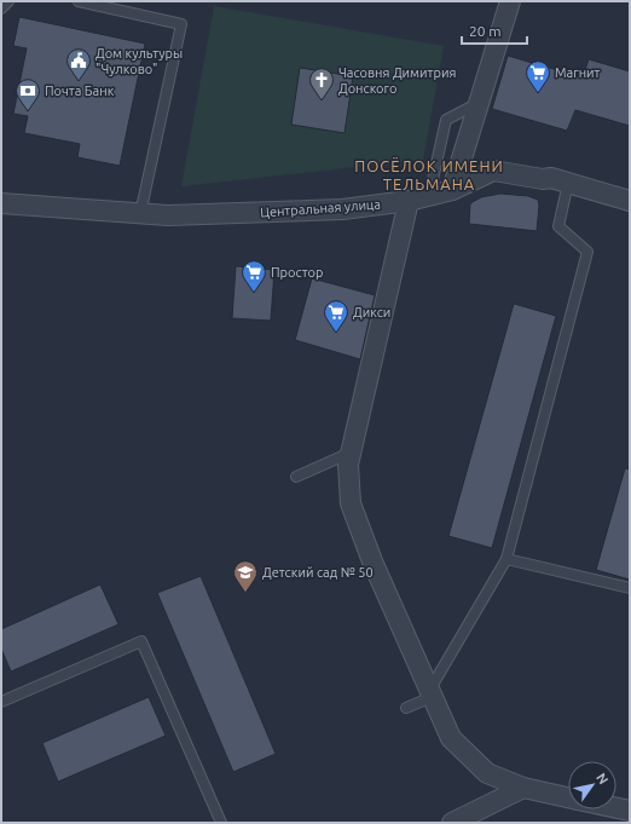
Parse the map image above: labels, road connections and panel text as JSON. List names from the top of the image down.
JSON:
{
  "streets": {
    "street": ["Центральная улица"]
  },
  "districts": ["ПОСЁЛОК ИМЕНИ ТЕЛЬМАНА"],
  "places": {
    "public building": ["Дом культуры \"Чулково\""],
    "supermarket": ["Магнит", "Простор", "Дикси"],
    "church": ["Часовня Димитрия Донского"],
    "bank": ["Почта Банк"],
    "school or university": ["Детский сад № 50"]
  },
  "scale_bar": "20 m",
  "north": "top right"
}
